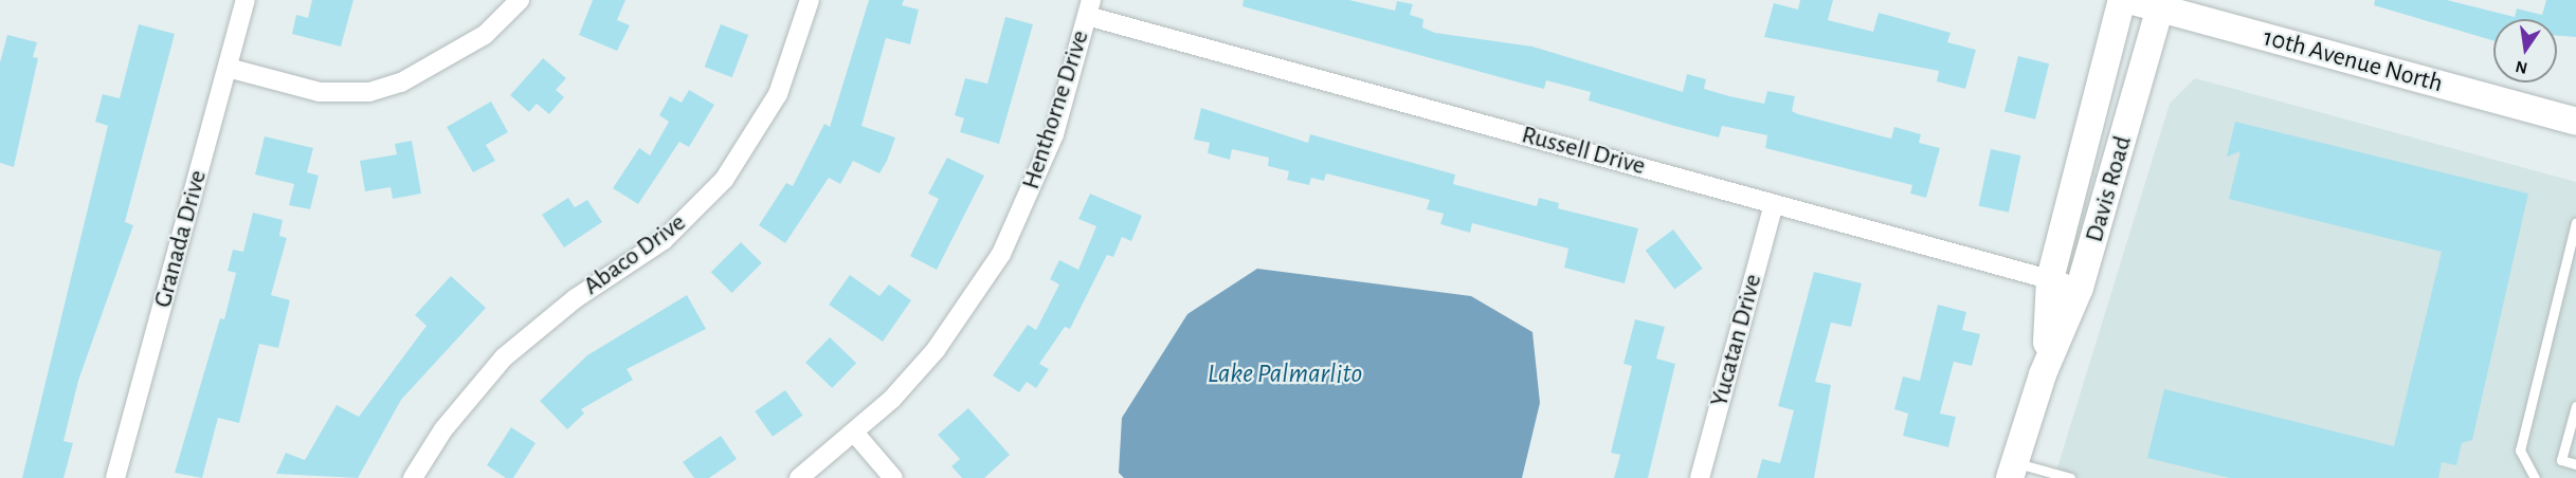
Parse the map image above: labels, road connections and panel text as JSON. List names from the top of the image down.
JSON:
{
  "streets": {
    "street": [
      "10th Avenue North",
      "Henthorne Drive",
      "Russell Drive",
      "Davis Road",
      "Granada Drive",
      "Abaco Drive",
      "Yucatan Drive"
    ]
  },
  "crossings": [
    ["10th Avenue North", "Davis Road"],
    ["Henthorne Drive", "Russell Drive"],
    ["Russell Drive", "Davis Road"],
    ["Russell Drive", "Yucatan Drive"]
  ],
  "water": ["Lake Palmarlito"],
  "north": "bottom"
}
